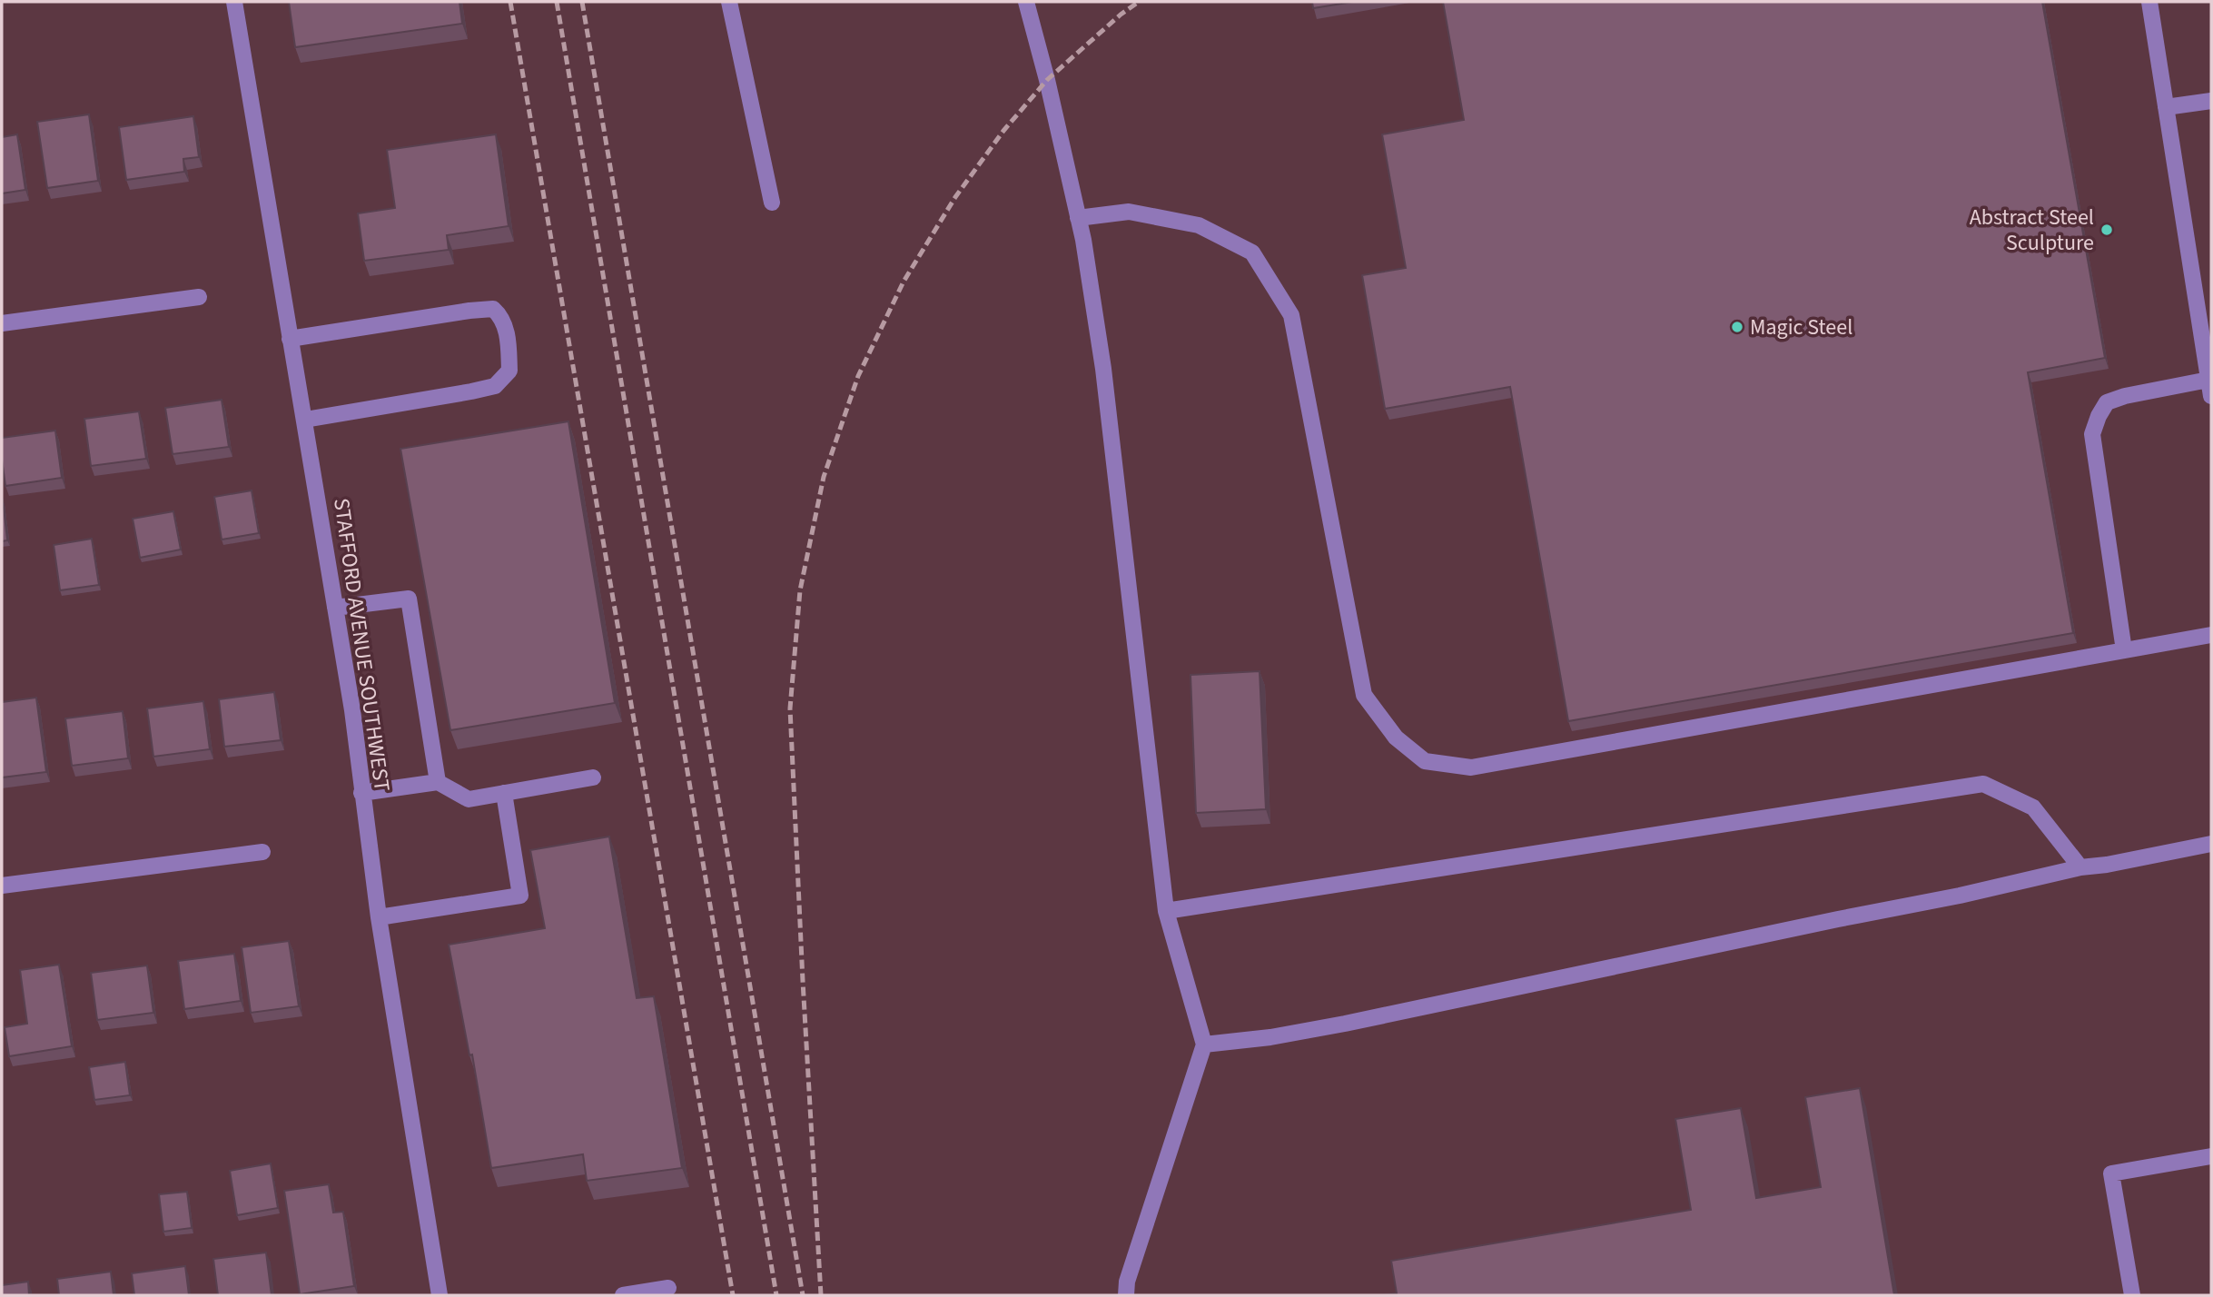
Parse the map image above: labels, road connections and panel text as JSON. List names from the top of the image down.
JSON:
{
  "streets": {
    "street": ["STAFFORD AVENUE SOUTHWEST"]
  },
  "places": ["Abstract Steel Sculpture", "Magic Steel"]
}
